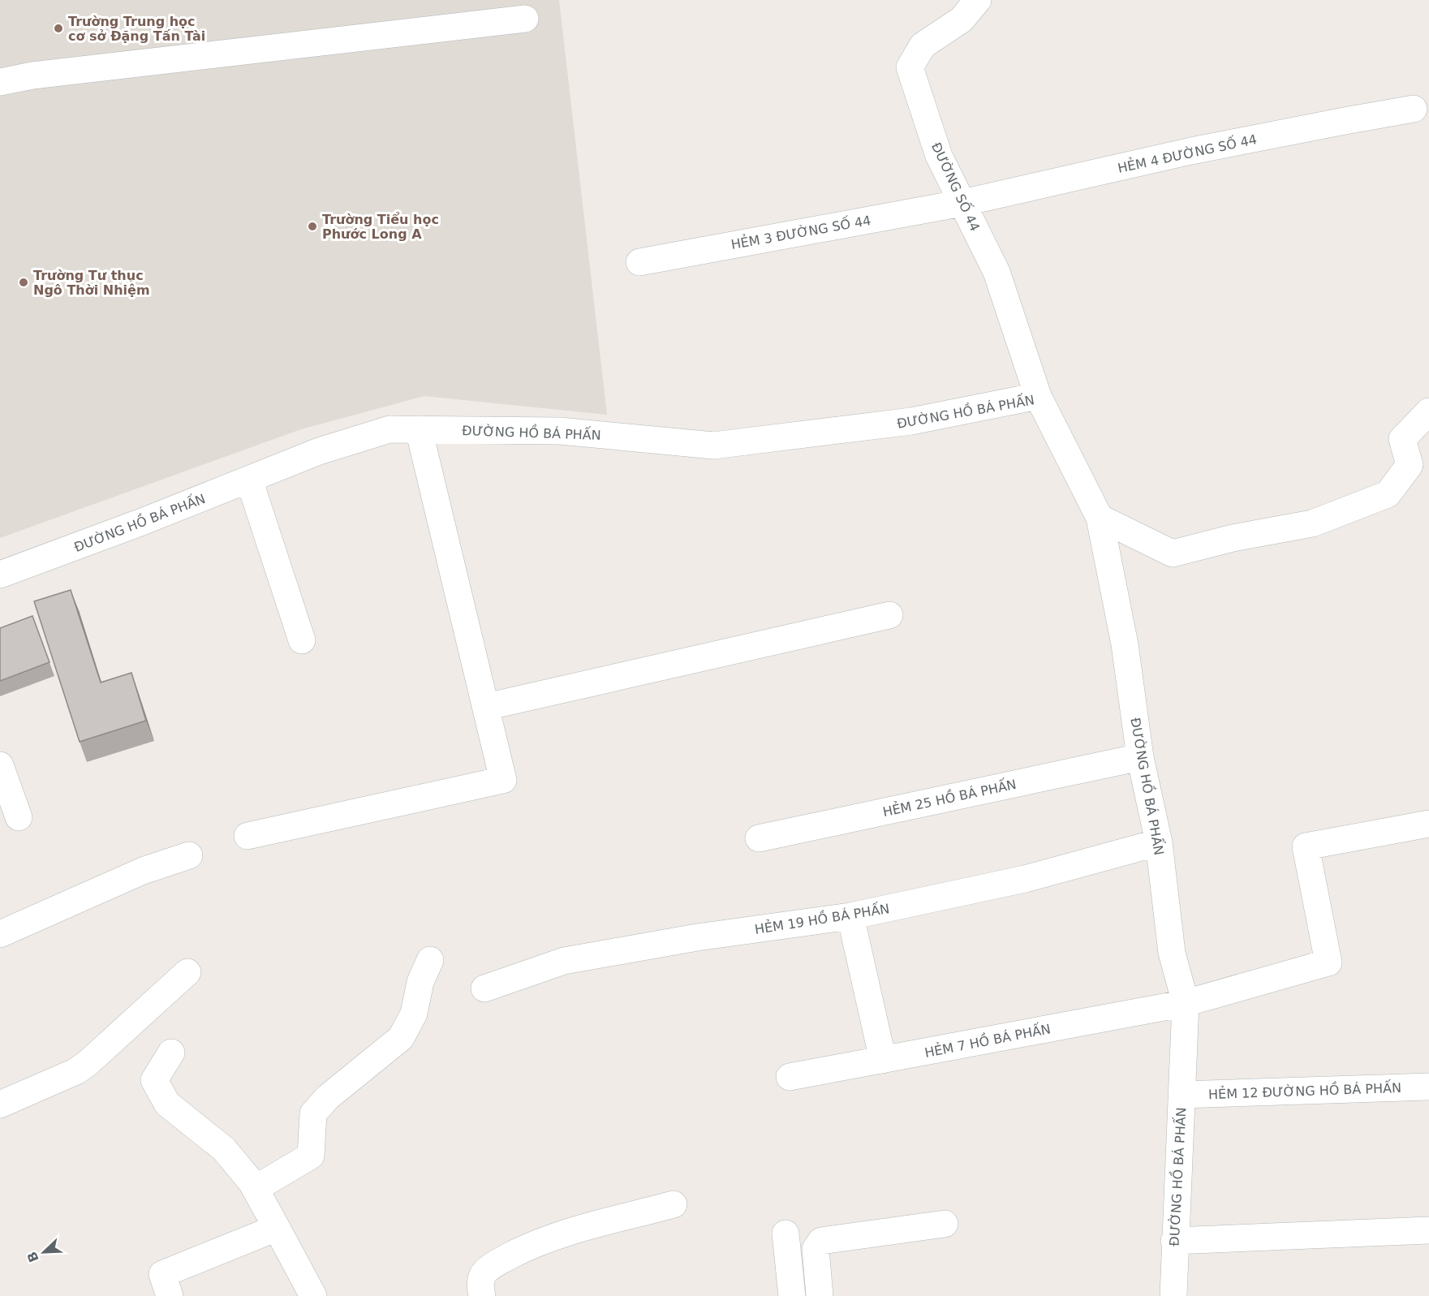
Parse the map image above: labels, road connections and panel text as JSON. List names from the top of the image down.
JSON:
{
  "streets": {
    "street": [
      "HẺM 4 ĐƯỜNG SỐ 44",
      "ĐƯỜNG SỐ 44",
      "HẺM 3 ĐƯỜNG SỐ 44",
      "ĐƯỜNG HỒ BÁ PHẤN",
      "HẺM 25 HỒ BÁ PHẤN",
      "HẺM 19 HỒ BÁ PHẤN",
      "HẺM 7 HỒ BÁ PHẤN",
      "HẺM 12 ĐƯỜNG HỒ BÁ PHẤN"
    ]
  },
  "crossings": [
    ["HẺM 4 ĐƯỜNG SỐ 44", "ĐƯỜNG SỐ 44"],
    ["HẺM 4 ĐƯỜNG SỐ 44", "HẺM 3 ĐƯỜNG SỐ 44"],
    ["ĐƯỜNG SỐ 44", "HẺM 3 ĐƯỜNG SỐ 44"],
    ["ĐƯỜNG SỐ 44", "ĐƯỜNG HỒ BÁ PHẤN"],
    ["ĐƯỜNG HỒ BÁ PHẤN", "HẺM 25 HỒ BÁ PHẤN"],
    ["ĐƯỜNG HỒ BÁ PHẤN", "HẺM 19 HỒ BÁ PHẤN"],
    ["ĐƯỜNG HỒ BÁ PHẤN", "HẺM 7 HỒ BÁ PHẤN"],
    ["ĐƯỜNG HỒ BÁ PHẤN", "HẺM 12 ĐƯỜNG HỒ BÁ PHẤN"]
  ],
  "places": ["Trường Trung học cơ sở Đặng Tấn Tài", "Trường Tiểu học Phước Long A", "Trường Tư thục Ngô Thời Nhiệm"],
  "north": "bottom left"
}
